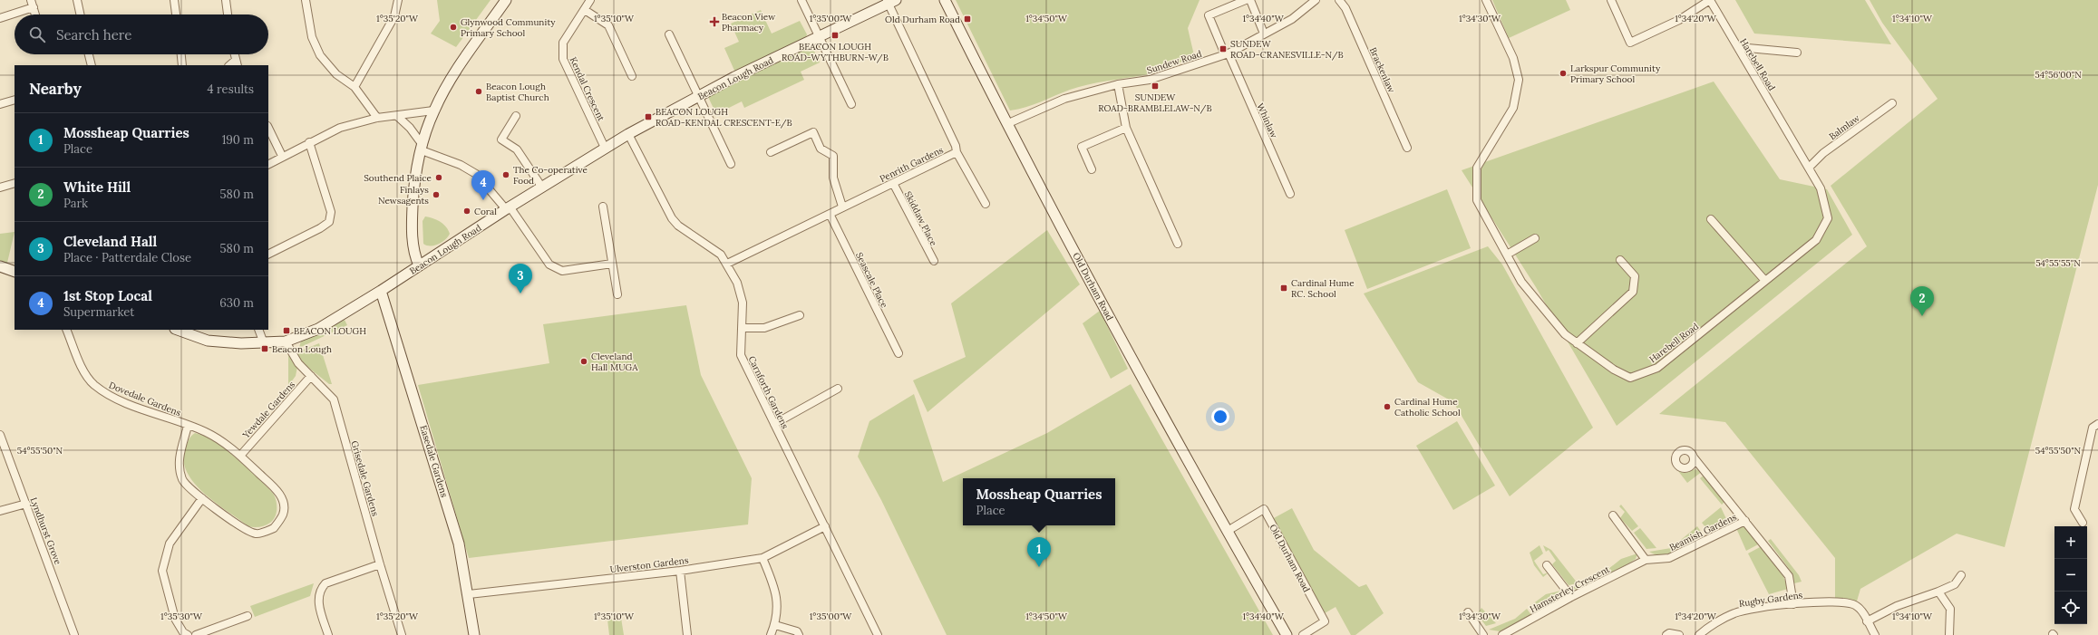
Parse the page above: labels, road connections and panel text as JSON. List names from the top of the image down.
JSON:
{
  "streets": {
    "street": [
      "Sundew Road",
      "Harebell Road",
      "Brackenlaw",
      "Beacon Lough Road",
      "Kendal Crescent",
      "Whinlaw",
      "Balmlaw",
      "Penrith Gardens",
      "Skiddaw Place",
      "Seascale Place",
      "Old Durham Road",
      "Carnforth Gardens",
      "Dovedale Gardens",
      "Yewdale Gardens",
      "Easedale Gardens",
      "Grisedale Gardens",
      "Lyndhurst Grove",
      "Beamish Gardens",
      "Ulverston Gardens",
      "Hamsterley Crescent",
      "Rugby Gardens"
    ]
  },
  "crossings": [
    ["Sundew Road", "Whinlaw"],
    ["Sundew Road", "Old Durham Road"],
    ["Harebell Road", "Balmlaw"],
    ["Beacon Lough Road", "Kendal Crescent"],
    ["Beacon Lough Road", "Penrith Gardens"],
    ["Beacon Lough Road", "Carnforth Gardens"],
    ["Beacon Lough Road", "Easedale Gardens"],
    ["Beacon Lough Road", "Grisedale Gardens"],
    ["Penrith Gardens", "Skiddaw Place"],
    ["Penrith Gardens", "Seascale Place"],
    ["Penrith Gardens", "Carnforth Gardens"],
    ["Carnforth Gardens", "Ulverston Gardens"],
    ["Dovedale Gardens", "Yewdale Gardens"],
    ["Yewdale Gardens", "Grisedale Gardens"],
    ["Easedale Gardens", "Ulverston Gardens"],
    ["Beamish Gardens", "Hamsterley Crescent"],
    ["Beamish Gardens", "Rugby Gardens"]
  ],
  "places": {
    "transit": [
      "Old Durham Road",
      "BEACON LOUGH ROAD-WYTHBURN-W/B",
      "SUNDEW ROAD-CRANESVILLE-N/B",
      "SUNDEW ROAD-BRAMBLELAW-N/B",
      "BEACON LOUGH ROAD-KENDAL CRESCENT-E/B",
      "Cardinal Hume RC. School",
      "BEACON LOUGH",
      "Beacon Lough"
    ],
    "health": ["Beacon View Pharmacy"],
    "other": [
      "Glynwood Community Primary School",
      "Larkspur Community Primary School",
      "Beacon Lough Baptist Church",
      "The Co-operative Food",
      "Southend Plaice",
      "Finlays Newsagents",
      "Coral",
      "Cleveland Hall MUGA",
      "Cardinal Hume Catholic School"
    ]
  },
  "page": {
    "search": "Search here",
    "heading": ["Nearby", "4 results"],
    "list": [
      {
        "mark": "1",
        "name": "Mossheap Quarries",
        "note": "Place",
        "value": "190 m"
      },
      {
        "mark": "2",
        "name": "White Hill",
        "note": "Park",
        "value": "580 m"
      },
      {
        "mark": "3",
        "name": "Cleveland Hall",
        "note": "Place · Patterdale Close",
        "value": "580 m"
      },
      {
        "mark": "4",
        "name": "1st Stop Local",
        "note": "Supermarket",
        "value": "630 m"
      }
    ],
    "pins": [
      "4",
      "3",
      "2",
      "1"
    ],
    "popup": ["Mossheap Quarries", "Place"],
    "map_buttons": ["+", "−"]
  },
  "coordinates": [
    "1°35'20\"W",
    "1°35'10\"W",
    "1°35'00\"W",
    "1°34'50\"W",
    "1°34'40\"W",
    "1°34'30\"W",
    "1°34'20\"W",
    "1°34'10\"W",
    "54°56'00\"N",
    "54°55'55\"N",
    "54°55'50\"N",
    "1°35'30\"W"
  ]
}
